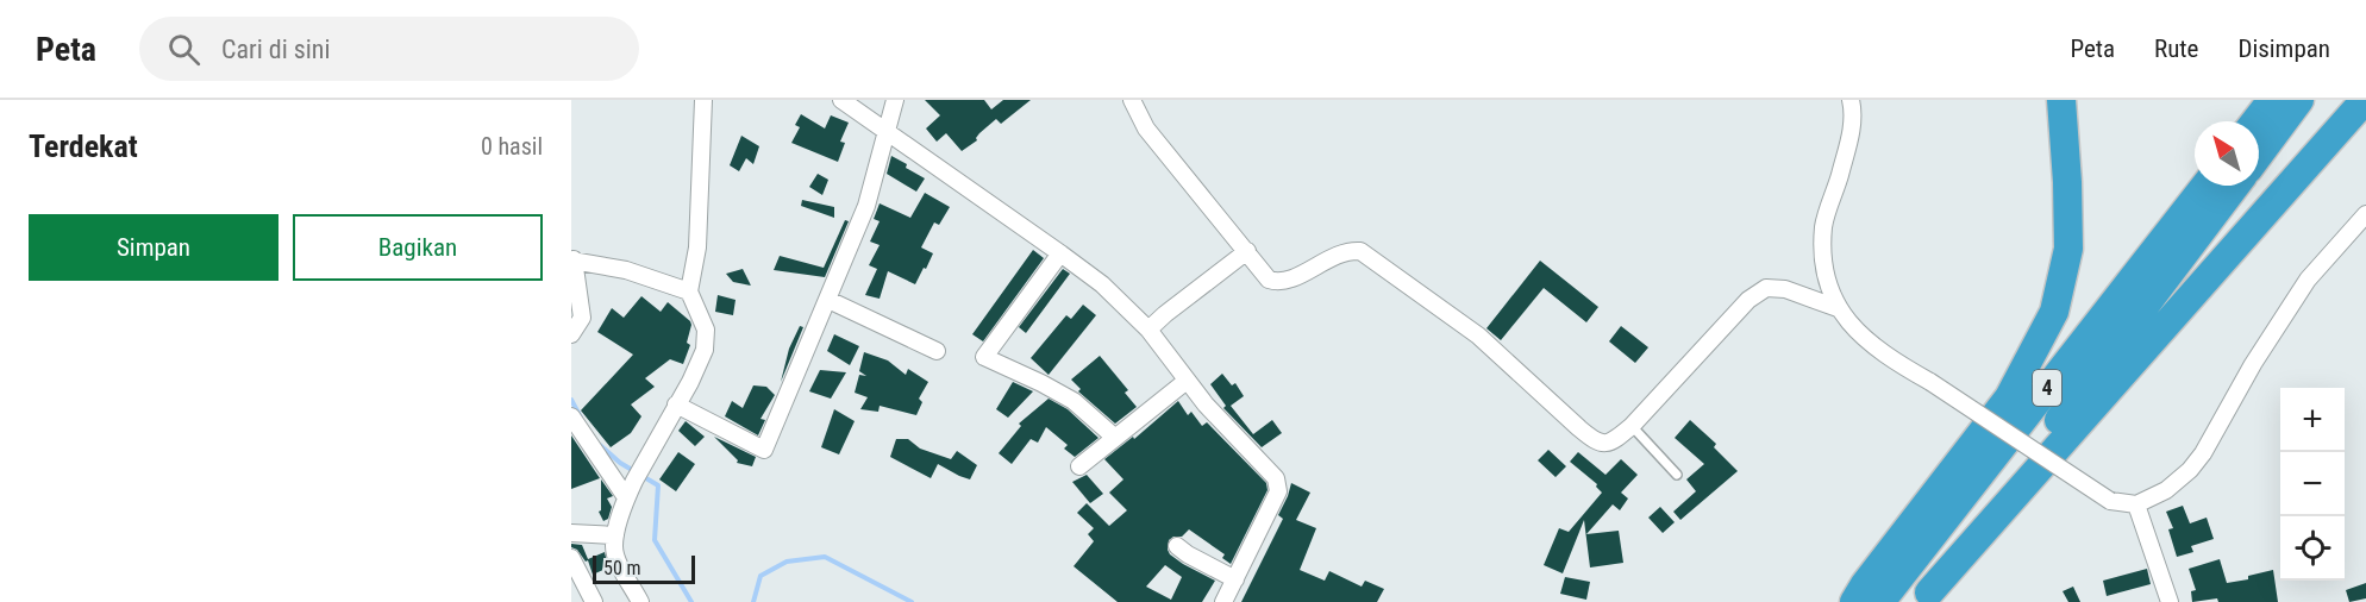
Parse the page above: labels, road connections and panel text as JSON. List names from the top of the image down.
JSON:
{
  "streets": {
    "highway": ["4"]
  },
  "scale_bar": "50 m",
  "north": "top left",
  "page": {
    "header": "Peta",
    "search": "Cari di sini",
    "nav": ["Peta", "Rute", "Disimpan"],
    "heading": ["Terdekat", "0 hasil"],
    "buttons": ["Simpan", "Bagikan"],
    "map_buttons": ["+", "−"],
    "scale": "50 m"
  }
}
